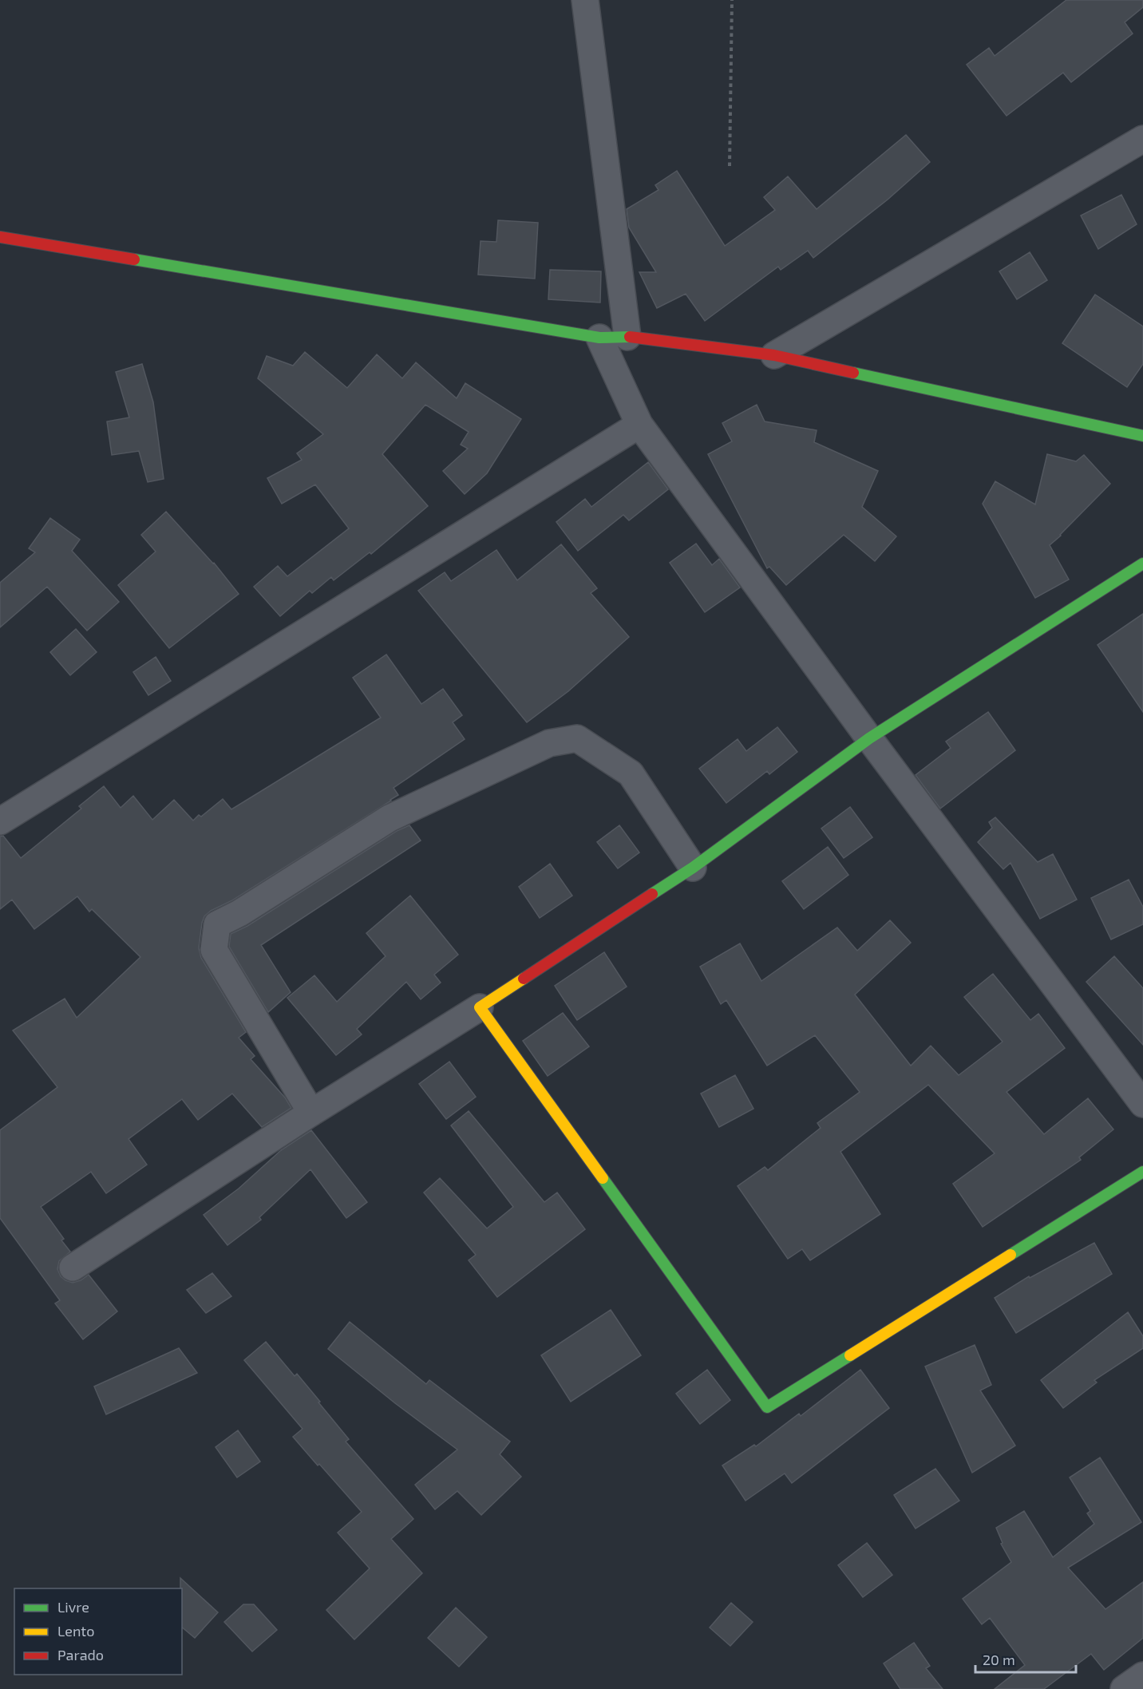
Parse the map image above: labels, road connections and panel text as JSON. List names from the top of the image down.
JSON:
{
  "legend": ["Livre", "Lento", "Parado"],
  "scale_bar": "20 m"
}
